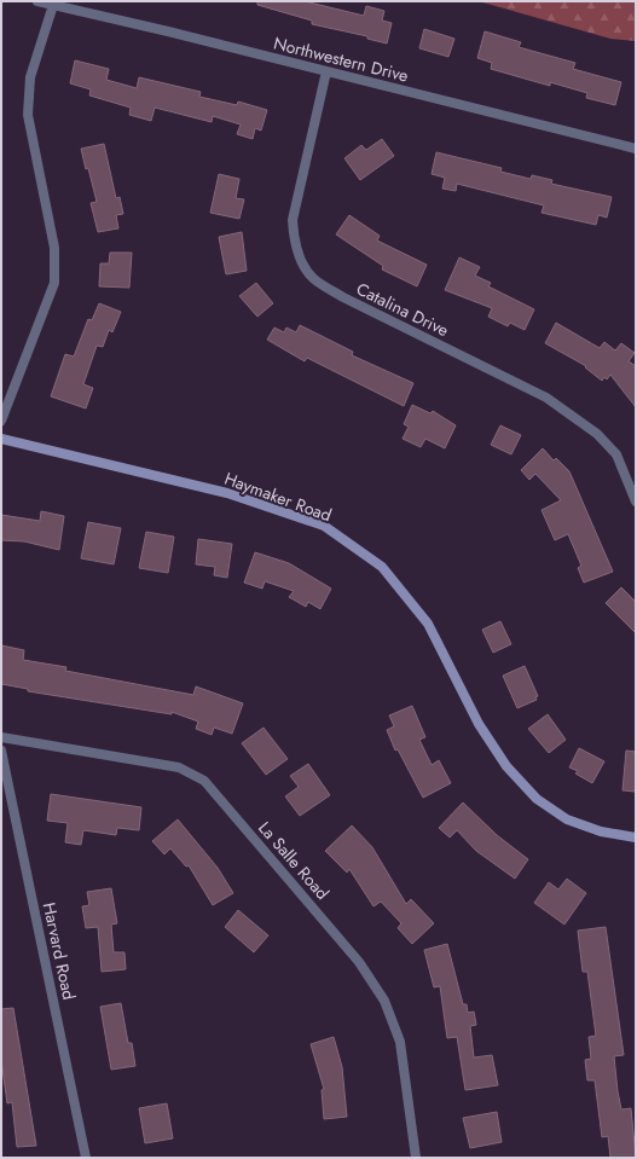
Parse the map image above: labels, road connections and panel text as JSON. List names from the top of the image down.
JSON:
{
  "streets": {
    "main road": ["Haymaker Road"],
    "street": [
      "Northwestern Drive",
      "Catalina Drive",
      "La Salle Road",
      "Harvard Road"
    ]
  },
  "crossings": [
    ["Northwestern Drive", "Catalina Drive"]
  ]
}
